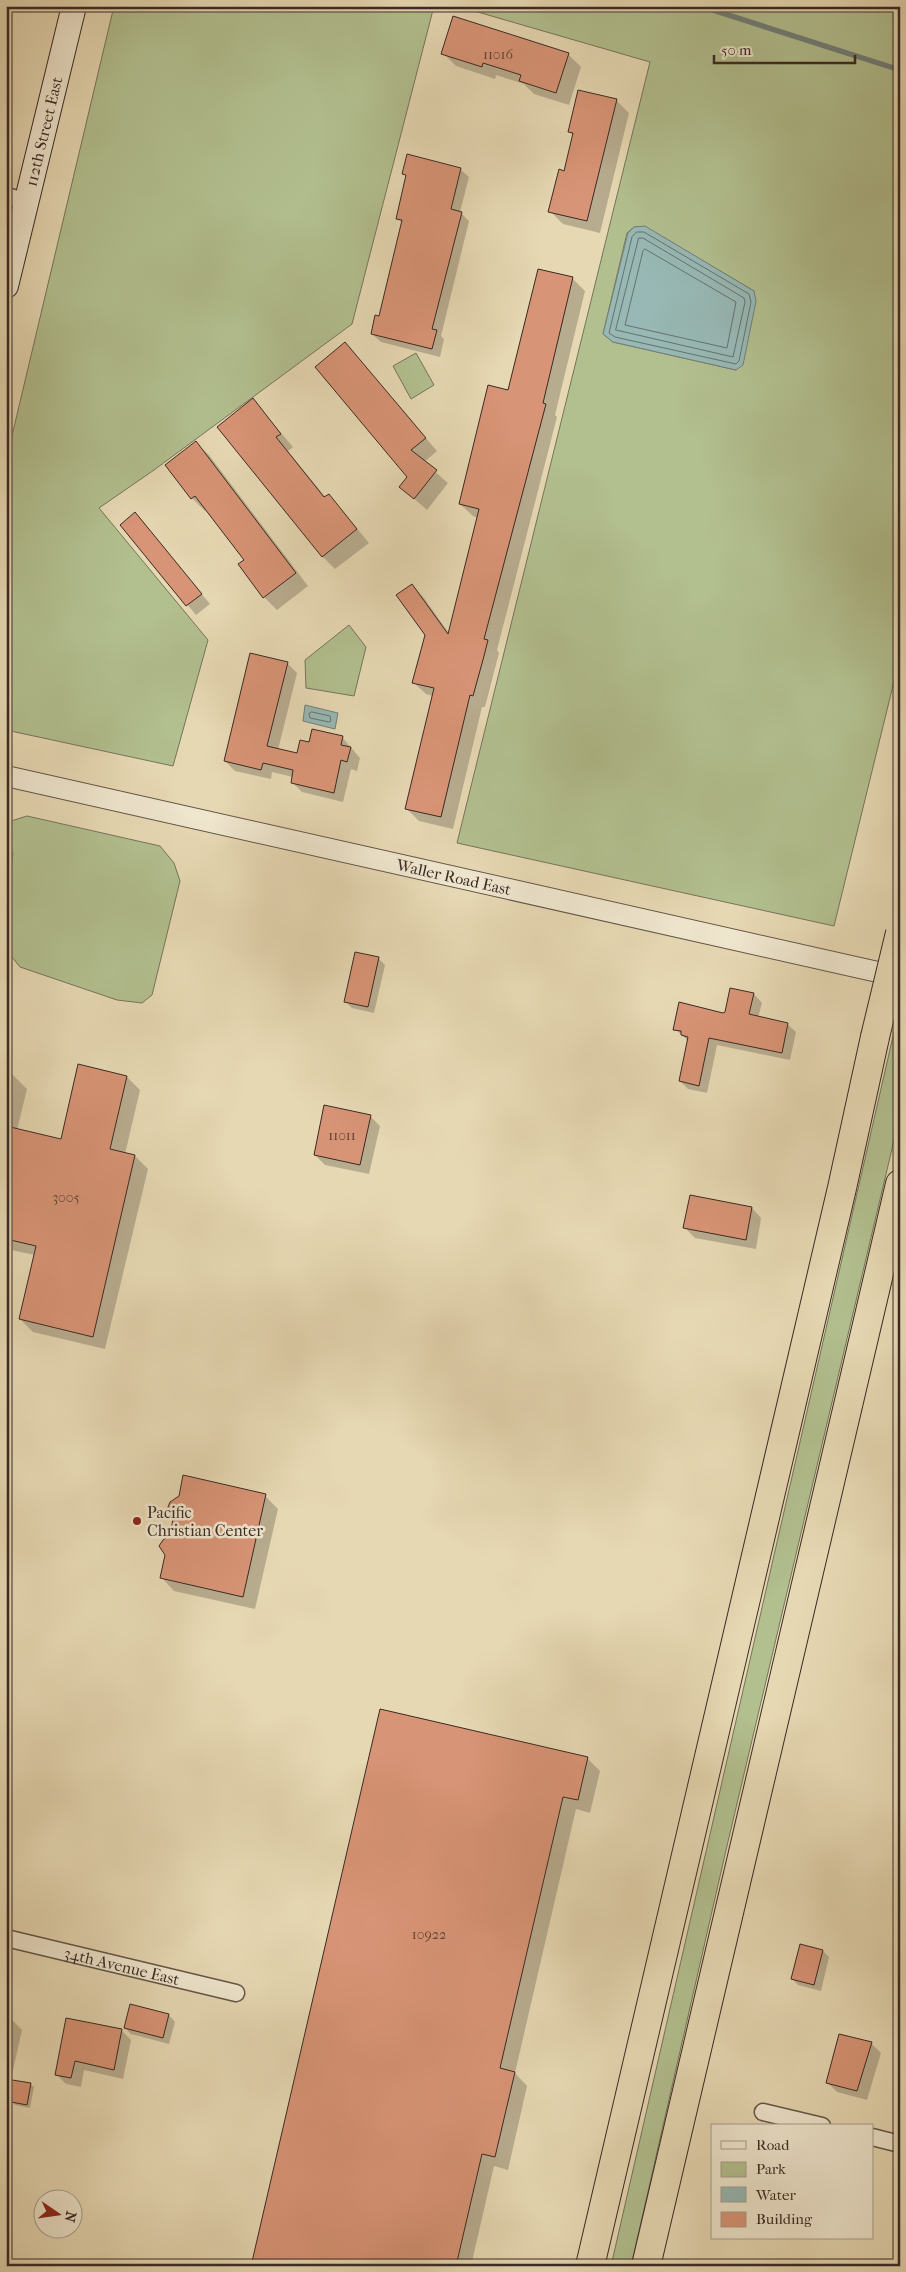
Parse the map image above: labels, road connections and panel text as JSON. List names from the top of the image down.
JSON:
{
  "streets": {
    "main road": ["112th Street East"],
    "street": ["Waller Road East", "34th Avenue East"]
  },
  "places": ["Pacific Christian Center"],
  "house_numbers": [
    "11016",
    "11011",
    "3005",
    "10922"
  ],
  "legend": [
    "Road",
    "Park",
    "Water",
    "Building"
  ],
  "scale_bar": "50 m",
  "north": "right"
}
